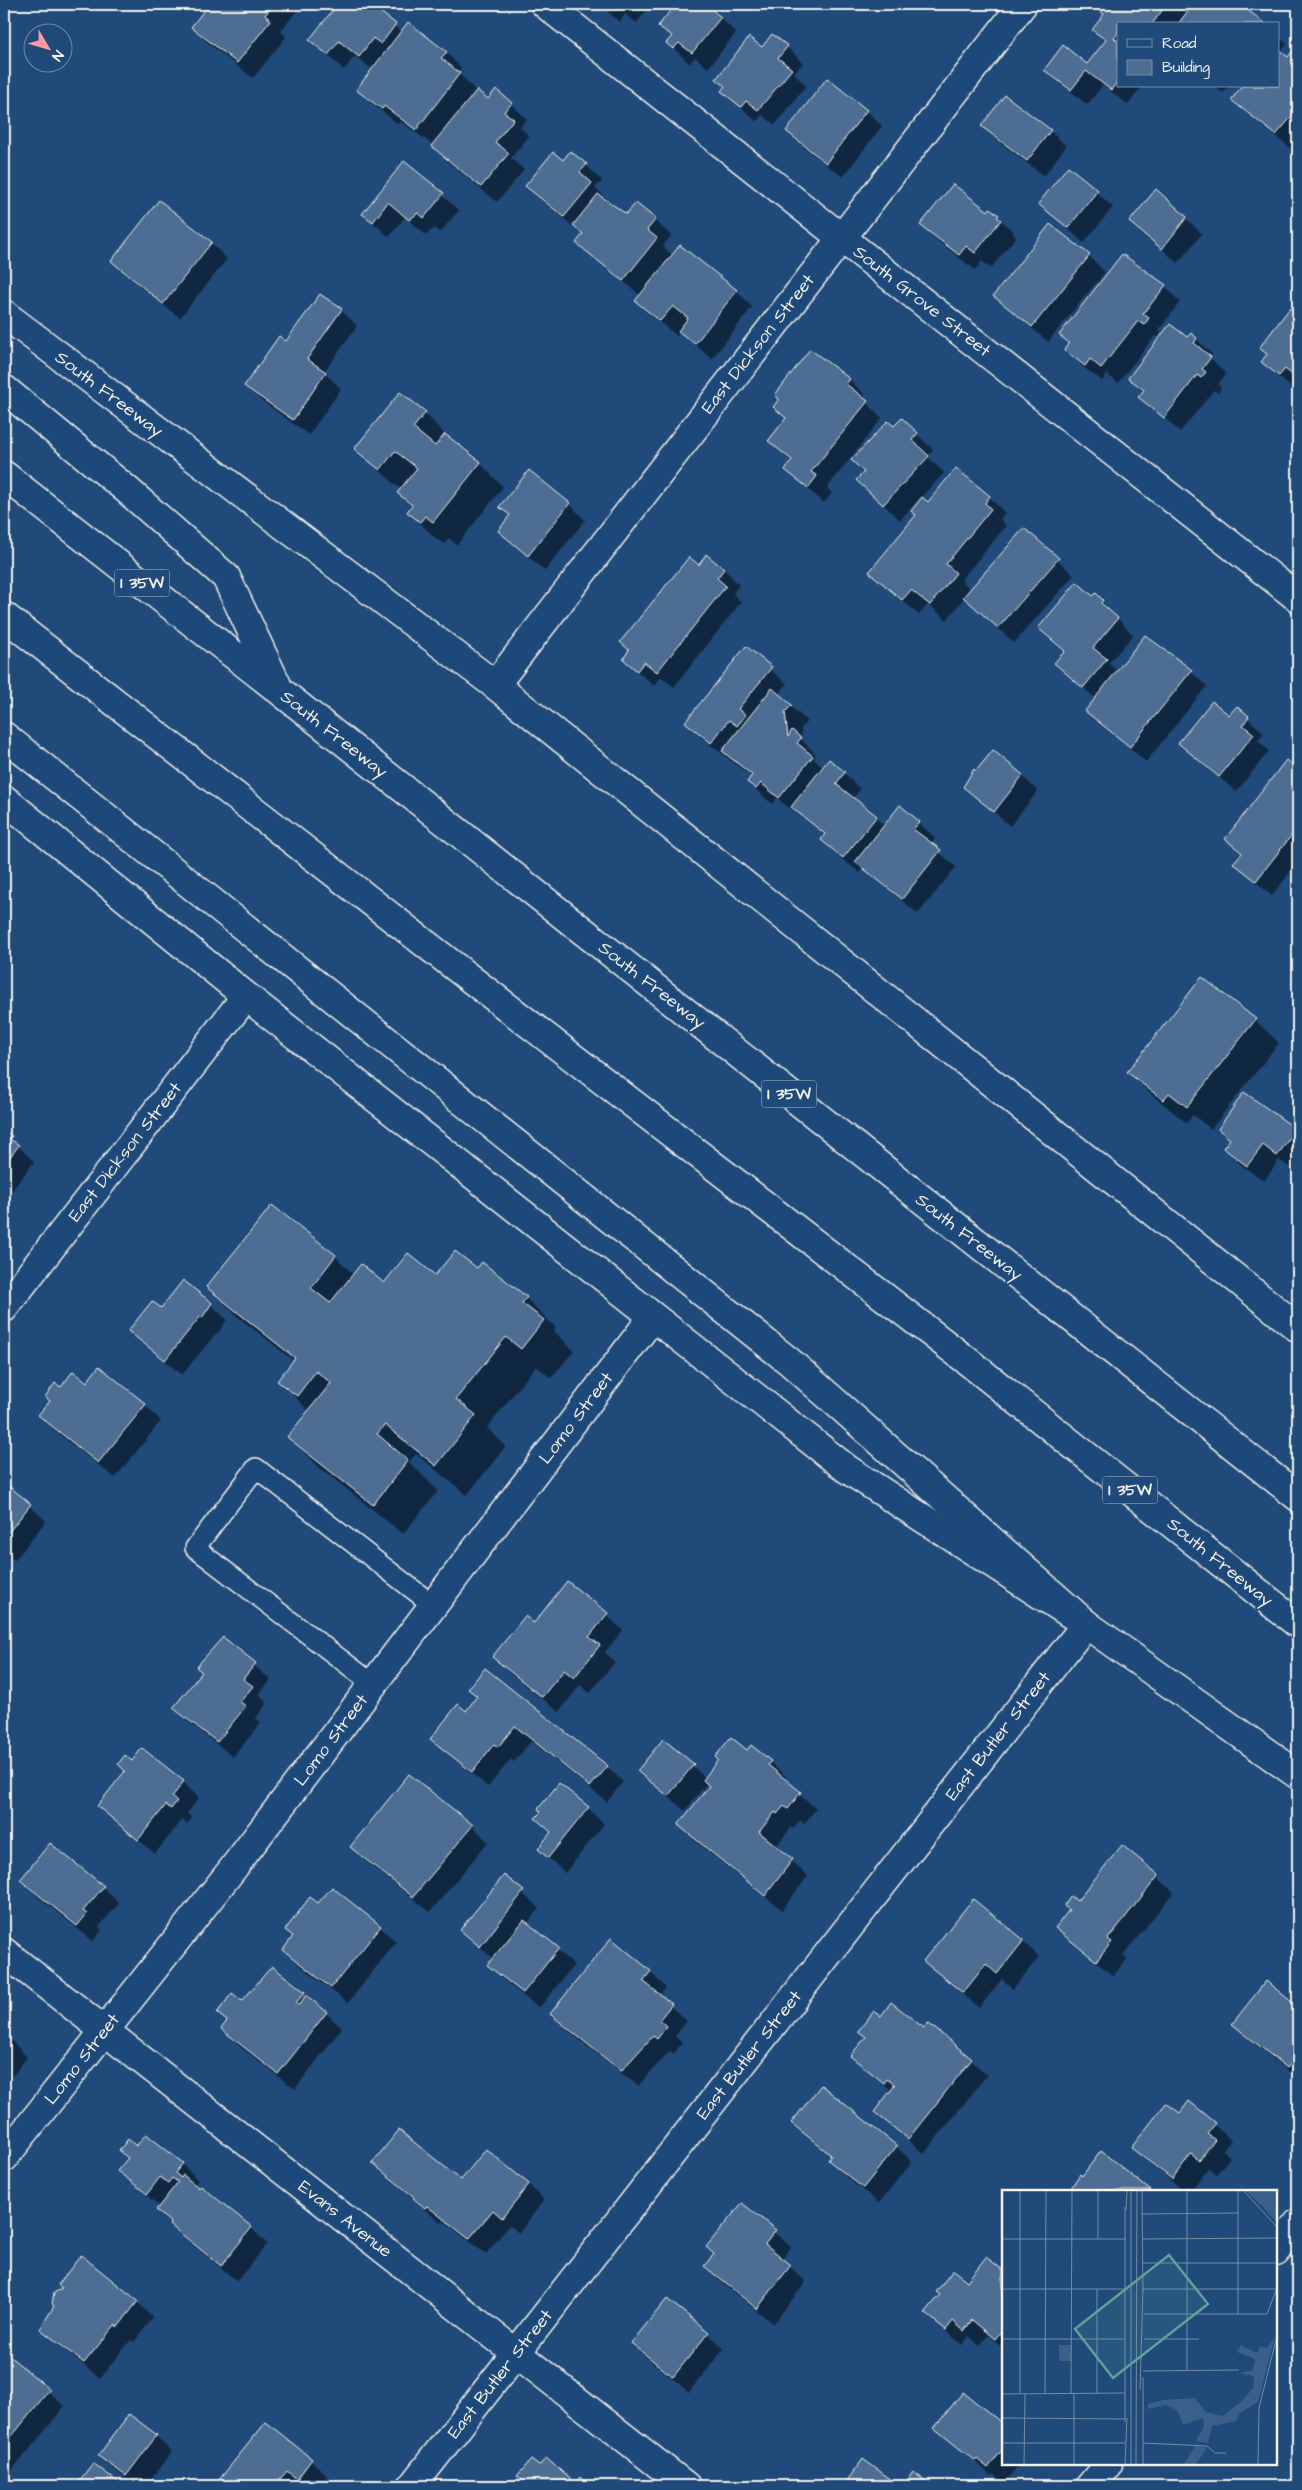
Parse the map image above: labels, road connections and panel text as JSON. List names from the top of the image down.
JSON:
{
  "streets": {
    "main road": [
      "South Grove Street",
      "East Dickson Street",
      "South Freeway",
      "I 35W",
      "Lomo Street",
      "East Butler Street",
      "Evans Avenue"
    ]
  },
  "crossings": [
    ["South Grove Street", "East Dickson Street"],
    ["East Dickson Street", "South Freeway"],
    ["Lomo Street", "Evans Avenue"],
    ["East Butler Street", "Evans Avenue"]
  ],
  "legend": ["Road", "Building"],
  "north": "bottom right"
}
